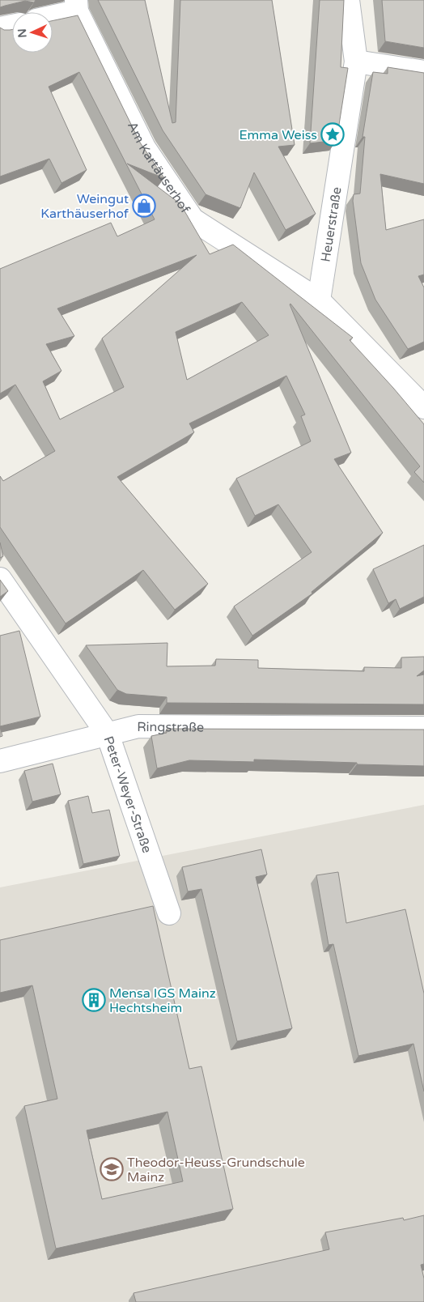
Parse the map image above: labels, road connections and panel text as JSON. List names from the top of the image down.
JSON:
{
  "streets": {
    "street": [
      "Am Kartäuserhof",
      "Heuerstraße",
      "Ringstraße",
      "Peter-Weyer-Straße"
    ]
  },
  "crossings": [
    ["Am Kartäuserhof", "Heuerstraße"],
    ["Ringstraße", "Peter-Weyer-Straße"]
  ],
  "places": {
    "place": ["Emma Weiss"],
    "shop": ["Weingut Karthäuserhof"],
    "building": ["Mensa IGS Mainz Hechtsheim"],
    "school or university": ["Theodor-Heuss-Grundschule Mainz"]
  },
  "north": "left"
}
